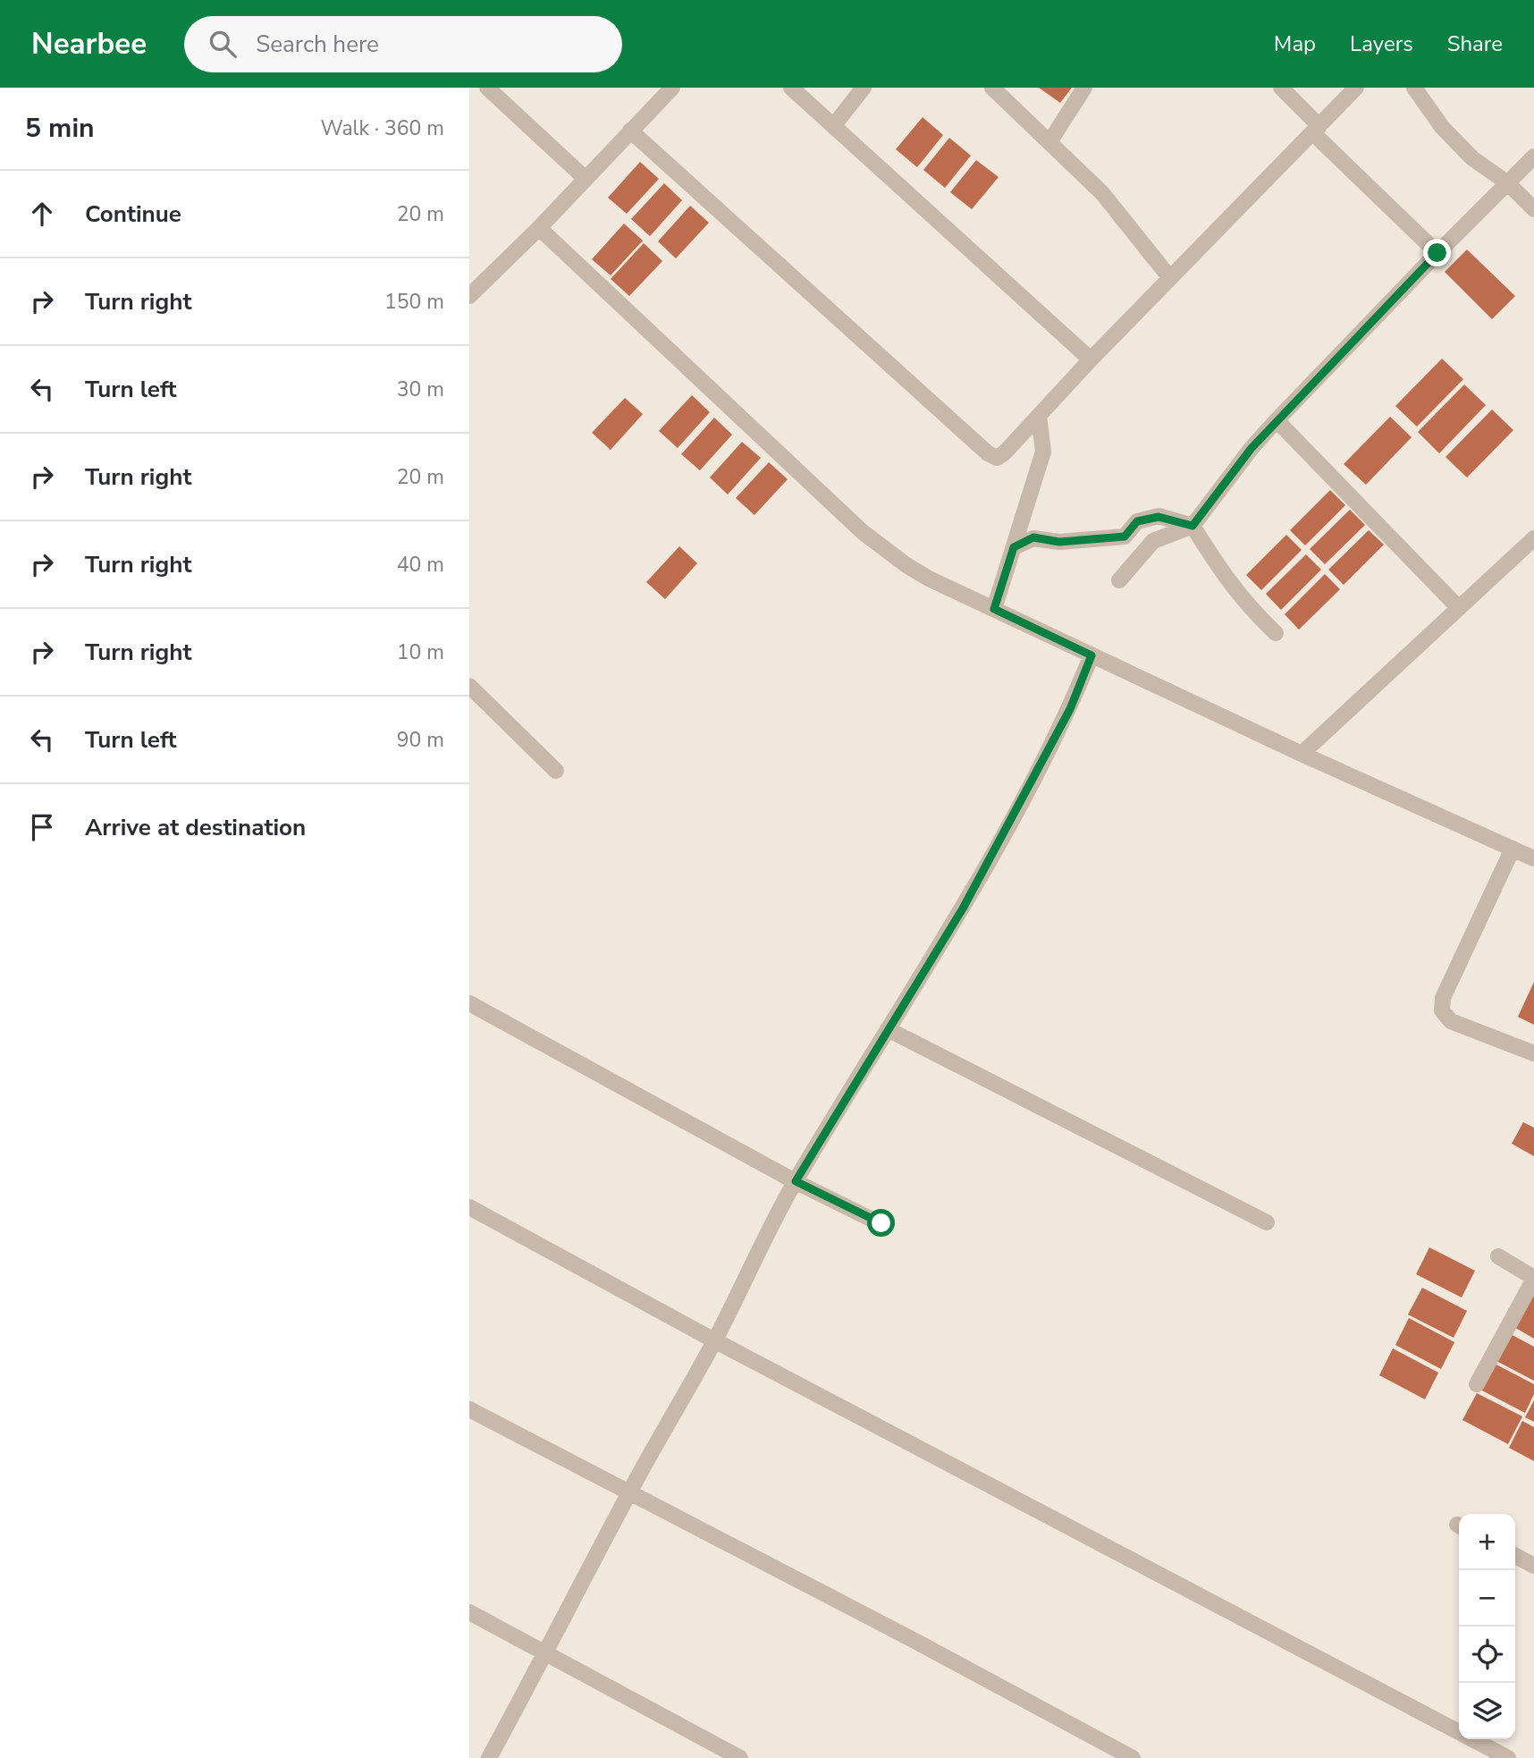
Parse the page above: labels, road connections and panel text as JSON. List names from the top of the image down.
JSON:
{
  "page": {
    "header": "Nearbee",
    "search": "Search here",
    "nav": ["Map", "Layers", "Share"],
    "heading": ["5 min", "Walk · 360 m"],
    "list": [
      ["Continue", "20 m"],
      ["Turn right", "150 m"],
      ["Turn left", "30 m"],
      ["Turn right", "20 m"],
      ["Turn right", "40 m"],
      ["Turn right", "10 m"],
      ["Turn left", "90 m"],
      "Arrive at destination"
    ],
    "map_buttons": ["+", "−"]
  }
}
